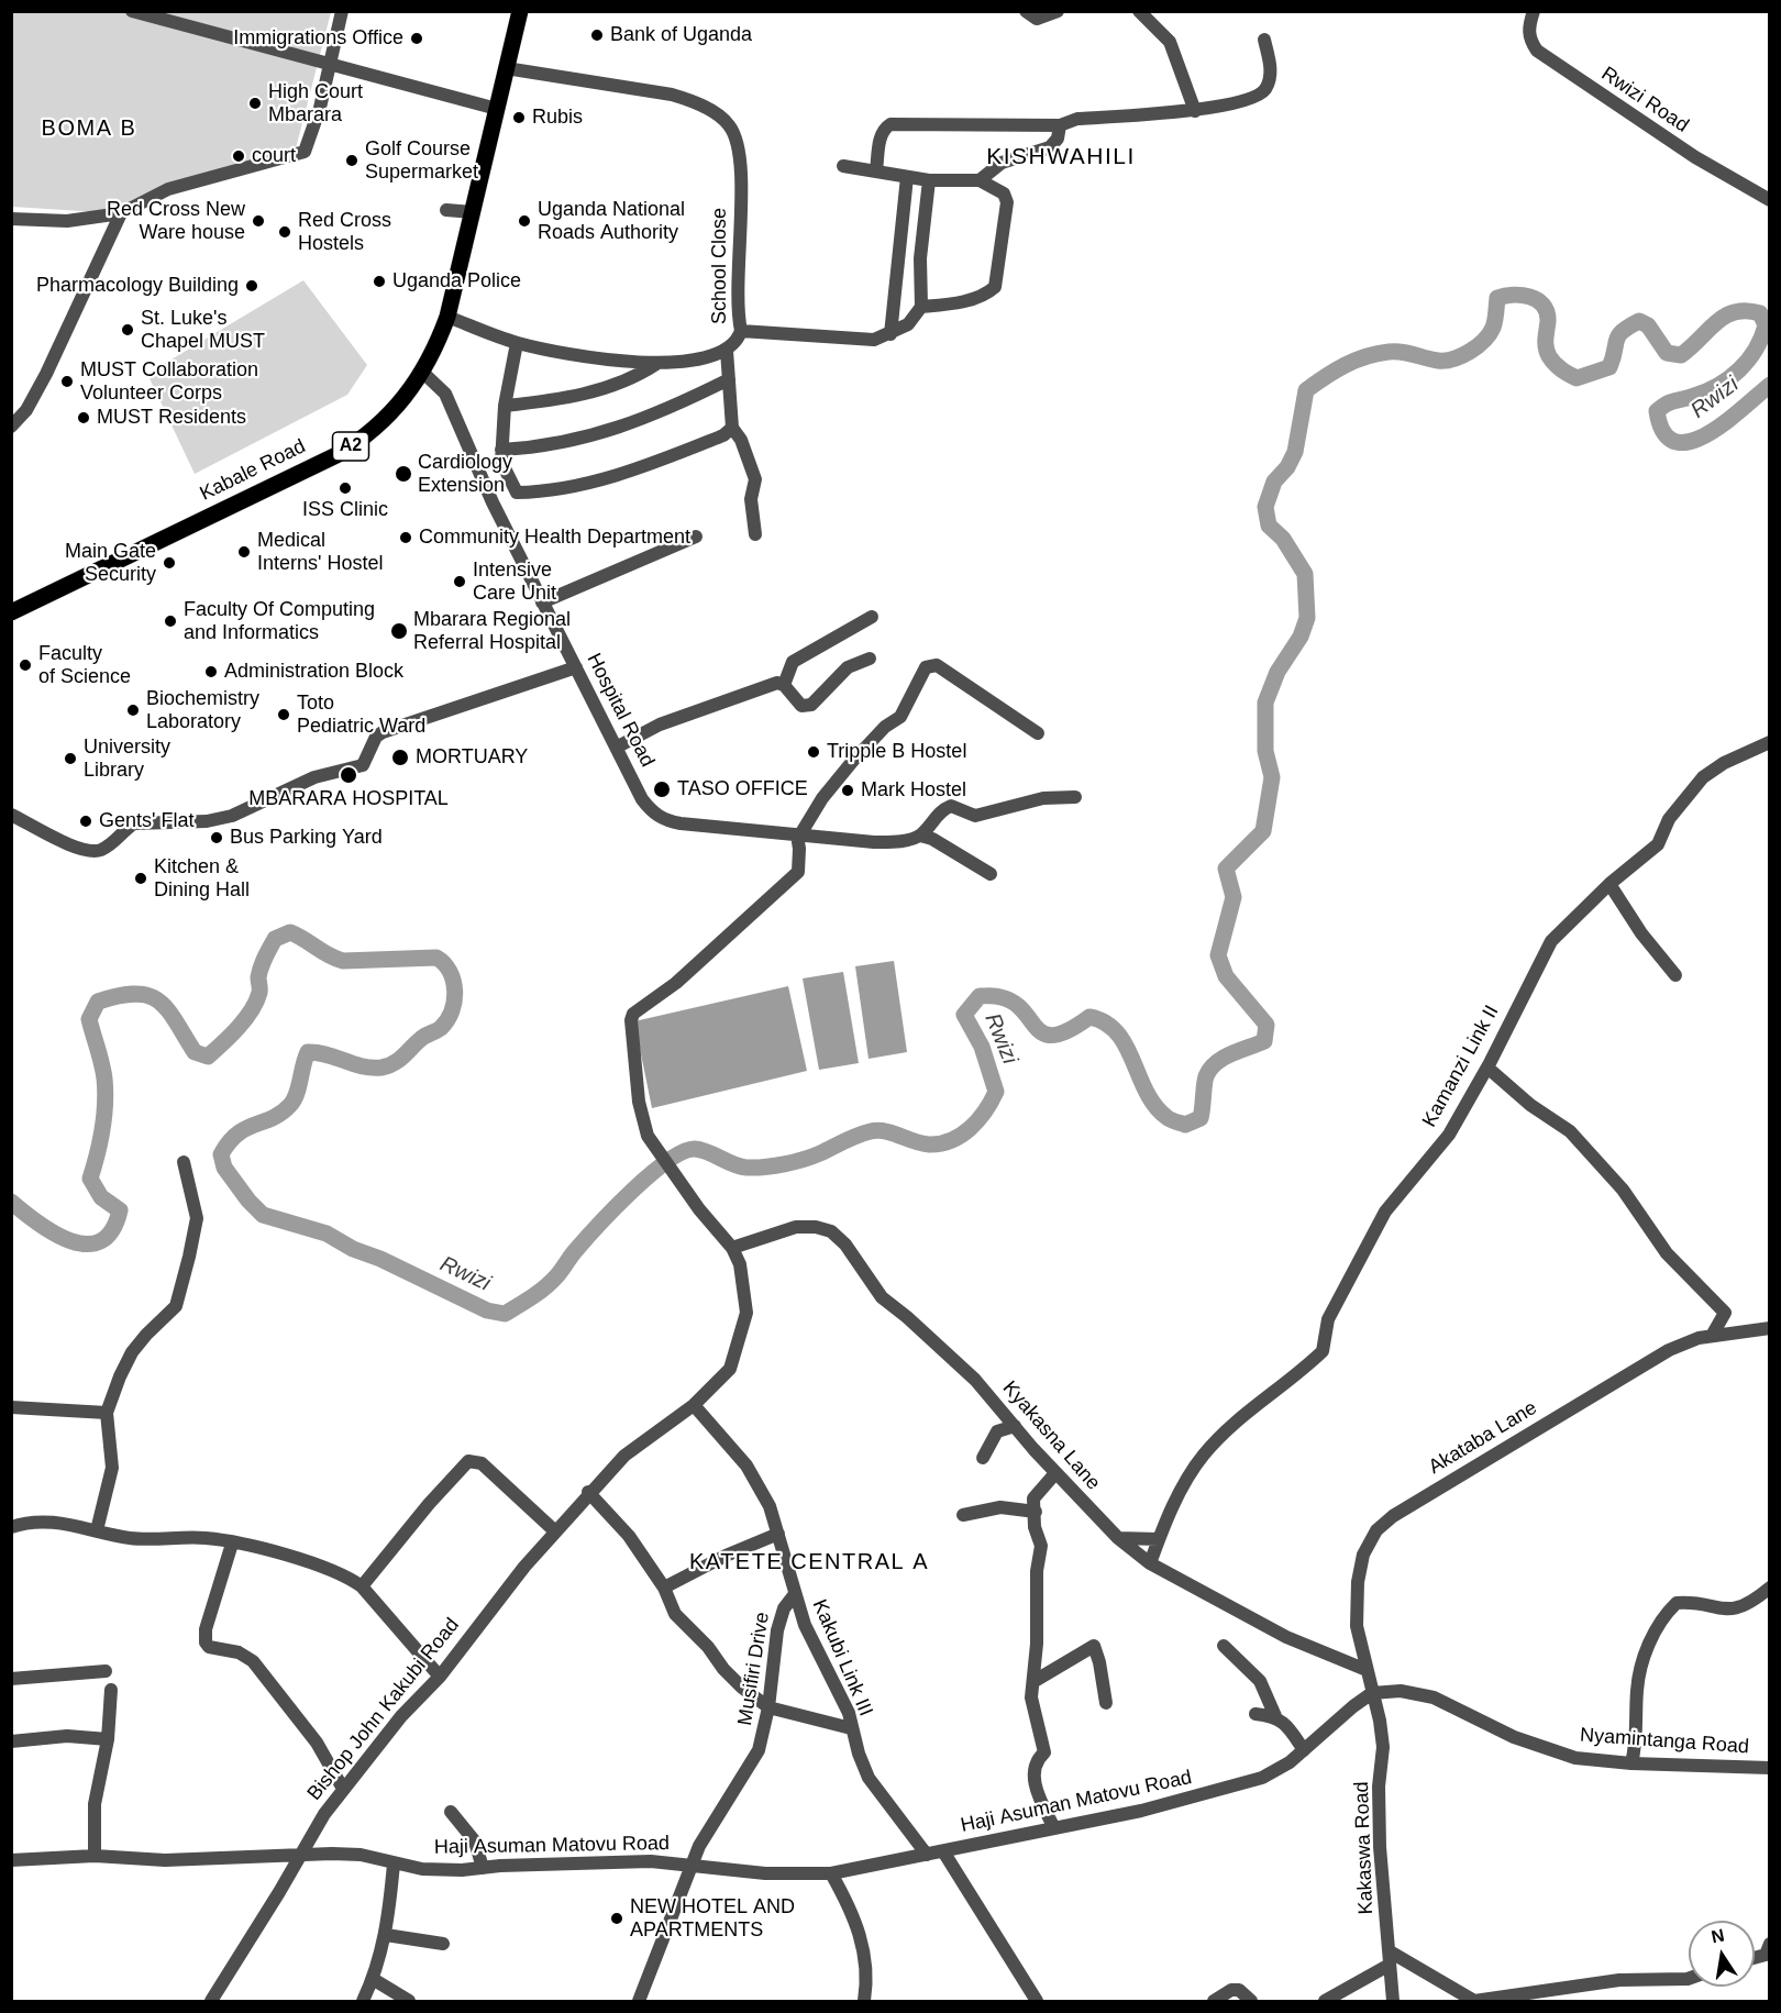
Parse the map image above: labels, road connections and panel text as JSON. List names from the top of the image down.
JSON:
{
  "streets": {
    "main road": ["A2", "Kabale Road"],
    "street": [
      "Rwizi Road",
      "School Close",
      "Hospital Road",
      "Kamanzi Link II",
      "Kyakasna Lane",
      "Akataba Lane",
      "Kakubi Link III",
      "Musifiri Drive",
      "Bishop John Kakubi Road",
      "Nyamintanga Road",
      "Haji Asuman Matovu Road",
      "Kakaswa Road"
    ]
  },
  "crossings": [
    ["School Close", "A2"],
    ["School Close", "Kabale Road"],
    ["A2", "Kabale Road"],
    ["Kabale Road", "Hospital Road"],
    ["Kamanzi Link II", "Kyakasna Lane"],
    ["Kyakasna Lane", "Akataba Lane"],
    ["Kyakasna Lane", "Bishop John Kakubi Road"],
    ["Akataba Lane", "Nyamintanga Road"],
    ["Akataba Lane", "Haji Asuman Matovu Road"],
    ["Akataba Lane", "Kakaswa Road"],
    ["Kakubi Link III", "Musifiri Drive"],
    ["Kakubi Link III", "Bishop John Kakubi Road"],
    ["Kakubi Link III", "Haji Asuman Matovu Road"],
    ["Musifiri Drive", "Haji Asuman Matovu Road"],
    ["Bishop John Kakubi Road", "Haji Asuman Matovu Road"],
    ["Nyamintanga Road", "Haji Asuman Matovu Road"],
    ["Nyamintanga Road", "Kakaswa Road"],
    ["Haji Asuman Matovu Road", "Kakaswa Road"]
  ],
  "districts": ["BOMA B", "KISHWAHILI", "KATETE CENTRAL A"],
  "water": ["Rwizi"],
  "places": [
    "Bank of Uganda",
    "Immigrations Office",
    "High Court Mbarara",
    "Rubis",
    "court",
    "Golf Course Supermarket",
    "Red Cross New Ware house",
    "Uganda National Roads Authority",
    "Red Cross Hostels",
    "Uganda Police",
    "Pharmacology Building",
    "St. Luke's Chapel MUST",
    "MUST Collaboration Volunteer Corps",
    "MUST Residents",
    "Cardiology Extension",
    "ISS Clinic",
    "Community Health Department",
    "Medical Interns' Hostel",
    "Main Gate Security",
    "Intensive Care Unit",
    "Faculty Of Computing and Informatics",
    "Mbarara Regional Referral Hospital",
    "Faculty of Science",
    "Administration Block",
    "Biochemistry Laboratory",
    "Toto Pediatric Ward",
    "Tripple B Hostel",
    "MORTUARY",
    "University Library",
    "MBARARA HOSPITAL",
    "TASO OFFICE",
    "Mark Hostel",
    "Gents' Flat",
    "Bus Parking Yard",
    "Kitchen & Dining Hall",
    "NEW HOTEL AND APARTMENTS"
  ],
  "north": "top"
}
